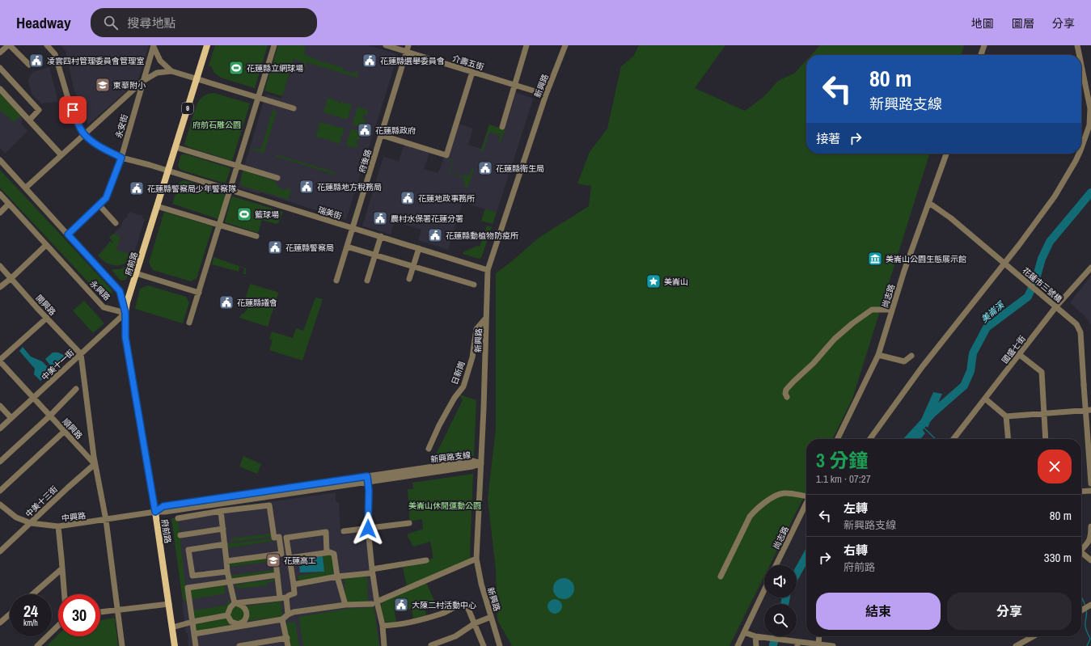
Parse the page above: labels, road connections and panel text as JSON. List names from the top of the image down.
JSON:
{
  "streets": {
    "main road": ["9", "府前路"],
    "street": [
      "介壽五街",
      "新興路",
      "永安街",
      "府後路",
      "瑞美街",
      "花蓮市三號橋",
      "永興路",
      "尚志路",
      "開興路",
      "國盛七街",
      "中美十一街",
      "日新崗",
      "順興路",
      "新興路支線",
      "中美十三街",
      "中興路"
    ]
  },
  "crossings": [
    ["介壽五街", "新興路"],
    ["介壽五街", "府後路"],
    ["新興路", "瑞美街"],
    ["新興路", "日新崗"],
    ["新興路", "新興路支線"],
    ["永安街", "瑞美街"],
    ["永安街", "永興路"],
    ["府後路", "瑞美街"],
    ["瑞美街", "府前路"],
    ["府前路", "永興路"],
    ["府前路", "中美十一街"],
    ["府前路", "新興路支線"],
    ["府前路", "中興路"],
    ["花蓮市三號橋", "尚志路"],
    ["永興路", "中美十一街"],
    ["開興路", "中美十一街"],
    ["中美十一街", "順興路"],
    ["順興路", "中美十三街"],
    ["新興路支線", "中興路"],
    ["中美十三街", "中興路"]
  ],
  "water": ["美崙溪"],
  "parks": ["府前石雕公園", "美崙山休閒運動公園"],
  "places": {
    "public building": [
      "凌雲四村管理委員會管理室",
      "花蓮縣選舉委員會",
      "花蓮縣政府",
      "花蓮縣衛生局",
      "花蓮縣地方稅務局",
      "花蓮縣警察局少年警察隊",
      "花蓮地政事務所",
      "農村水保署花蓮分署",
      "花蓮縣動植物防疫所",
      "花蓮縣警察局",
      "花蓮縣議會",
      "大陳二村活動中心"
    ],
    "sports": ["花蓮縣立網球場", "籃球場"],
    "school or university": ["東華附小", "花蓮高工"],
    "museum": ["美崙山公園生態展示館"],
    "place": ["美崙山"]
  },
  "page": {
    "header": "Headway",
    "search": "搜尋地點",
    "nav": ["地圖", "圖層", "分享"],
    "turn": ["80 m", "新興路支線"],
    "then": "接著",
    "heading": ["3 分鐘", "1.1 km · 07:27"],
    "list": [
      {
        "name": "左轉",
        "note": "新興路支線",
        "value": "80 m"
      },
      {
        "name": "右轉",
        "note": "府前路",
        "value": "330 m"
      }
    ],
    "buttons": ["結束", "分享"],
    "speed": "24 km/h",
    "limit": "30"
  }
}
